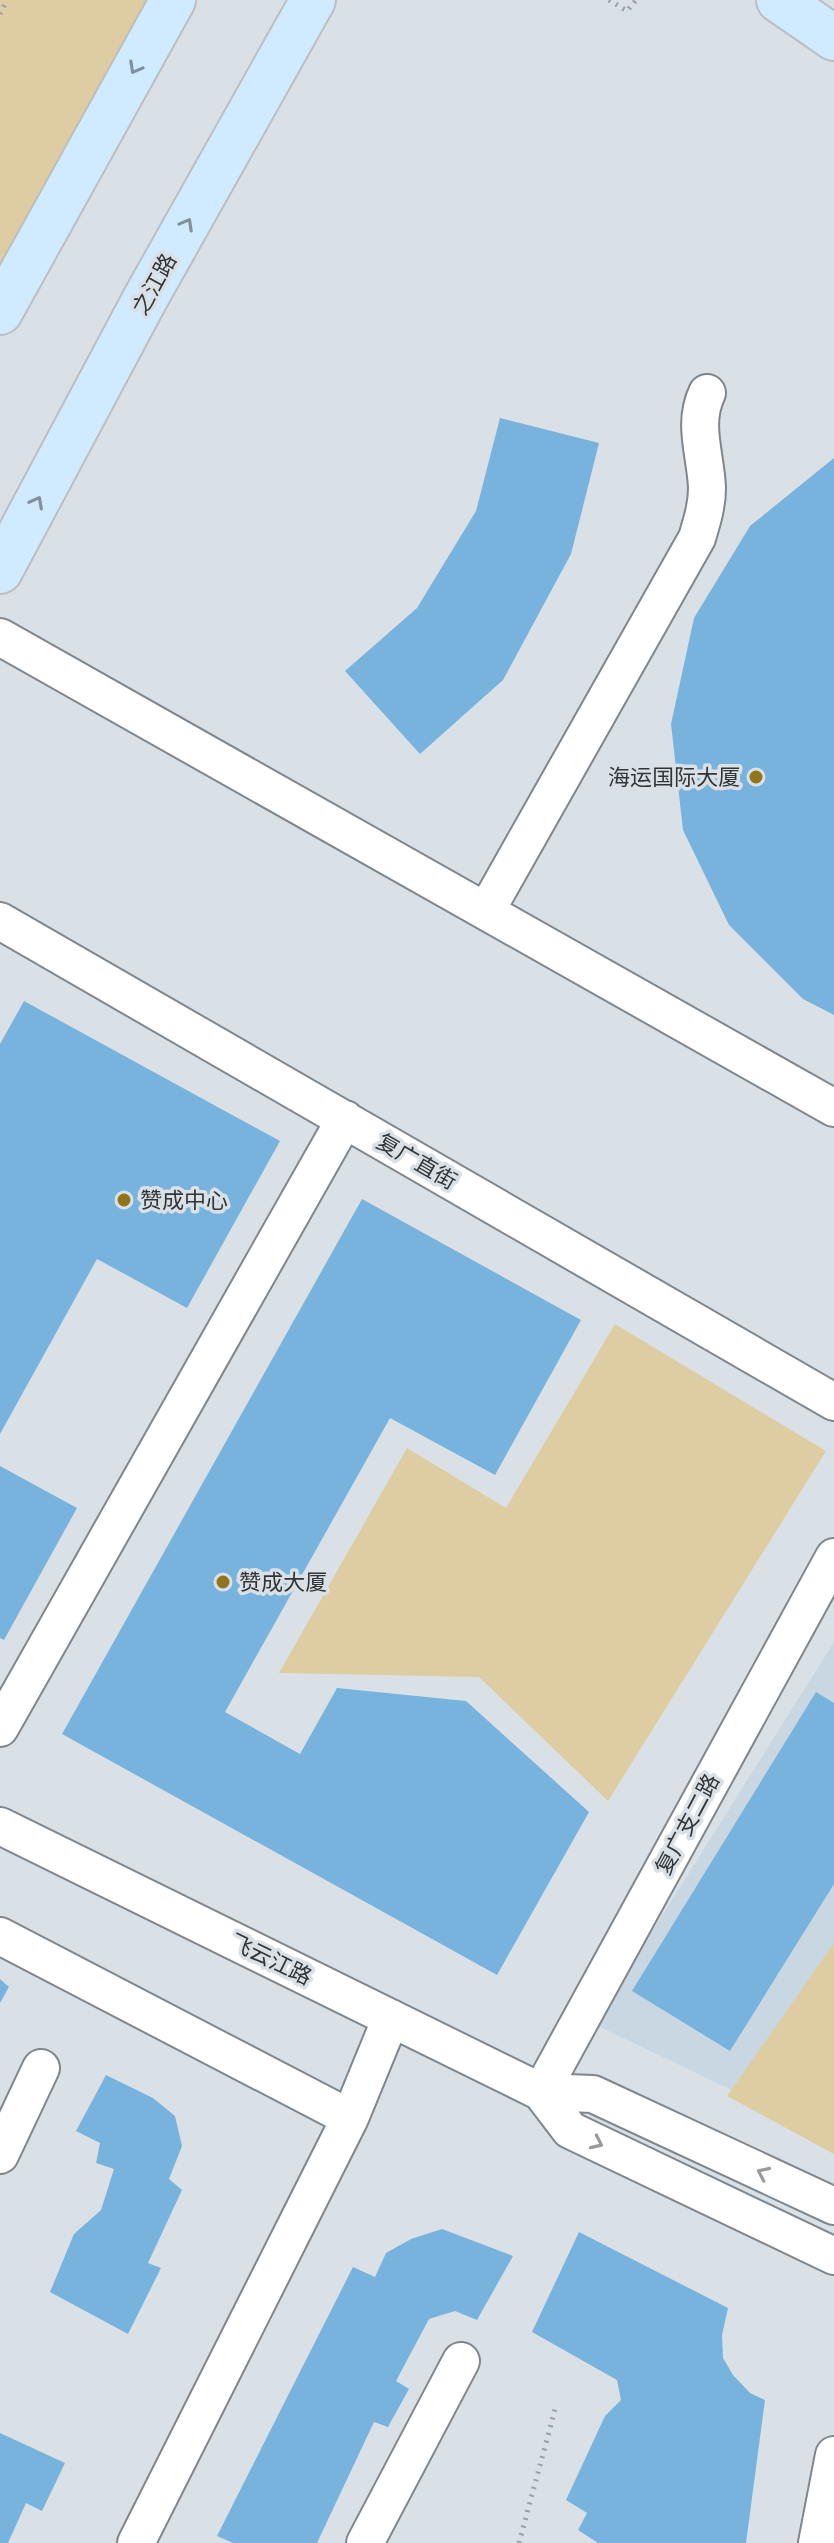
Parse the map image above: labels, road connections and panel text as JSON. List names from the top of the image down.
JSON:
{
  "streets": {
    "main road": ["之江路"],
    "street": ["复广直街", "复广支二路", "飞云江路"]
  },
  "crossings": [
    ["复广支二路", "飞云江路"]
  ],
  "places": ["海运国际大厦", "赞成中心", "赞成大厦"]
}
